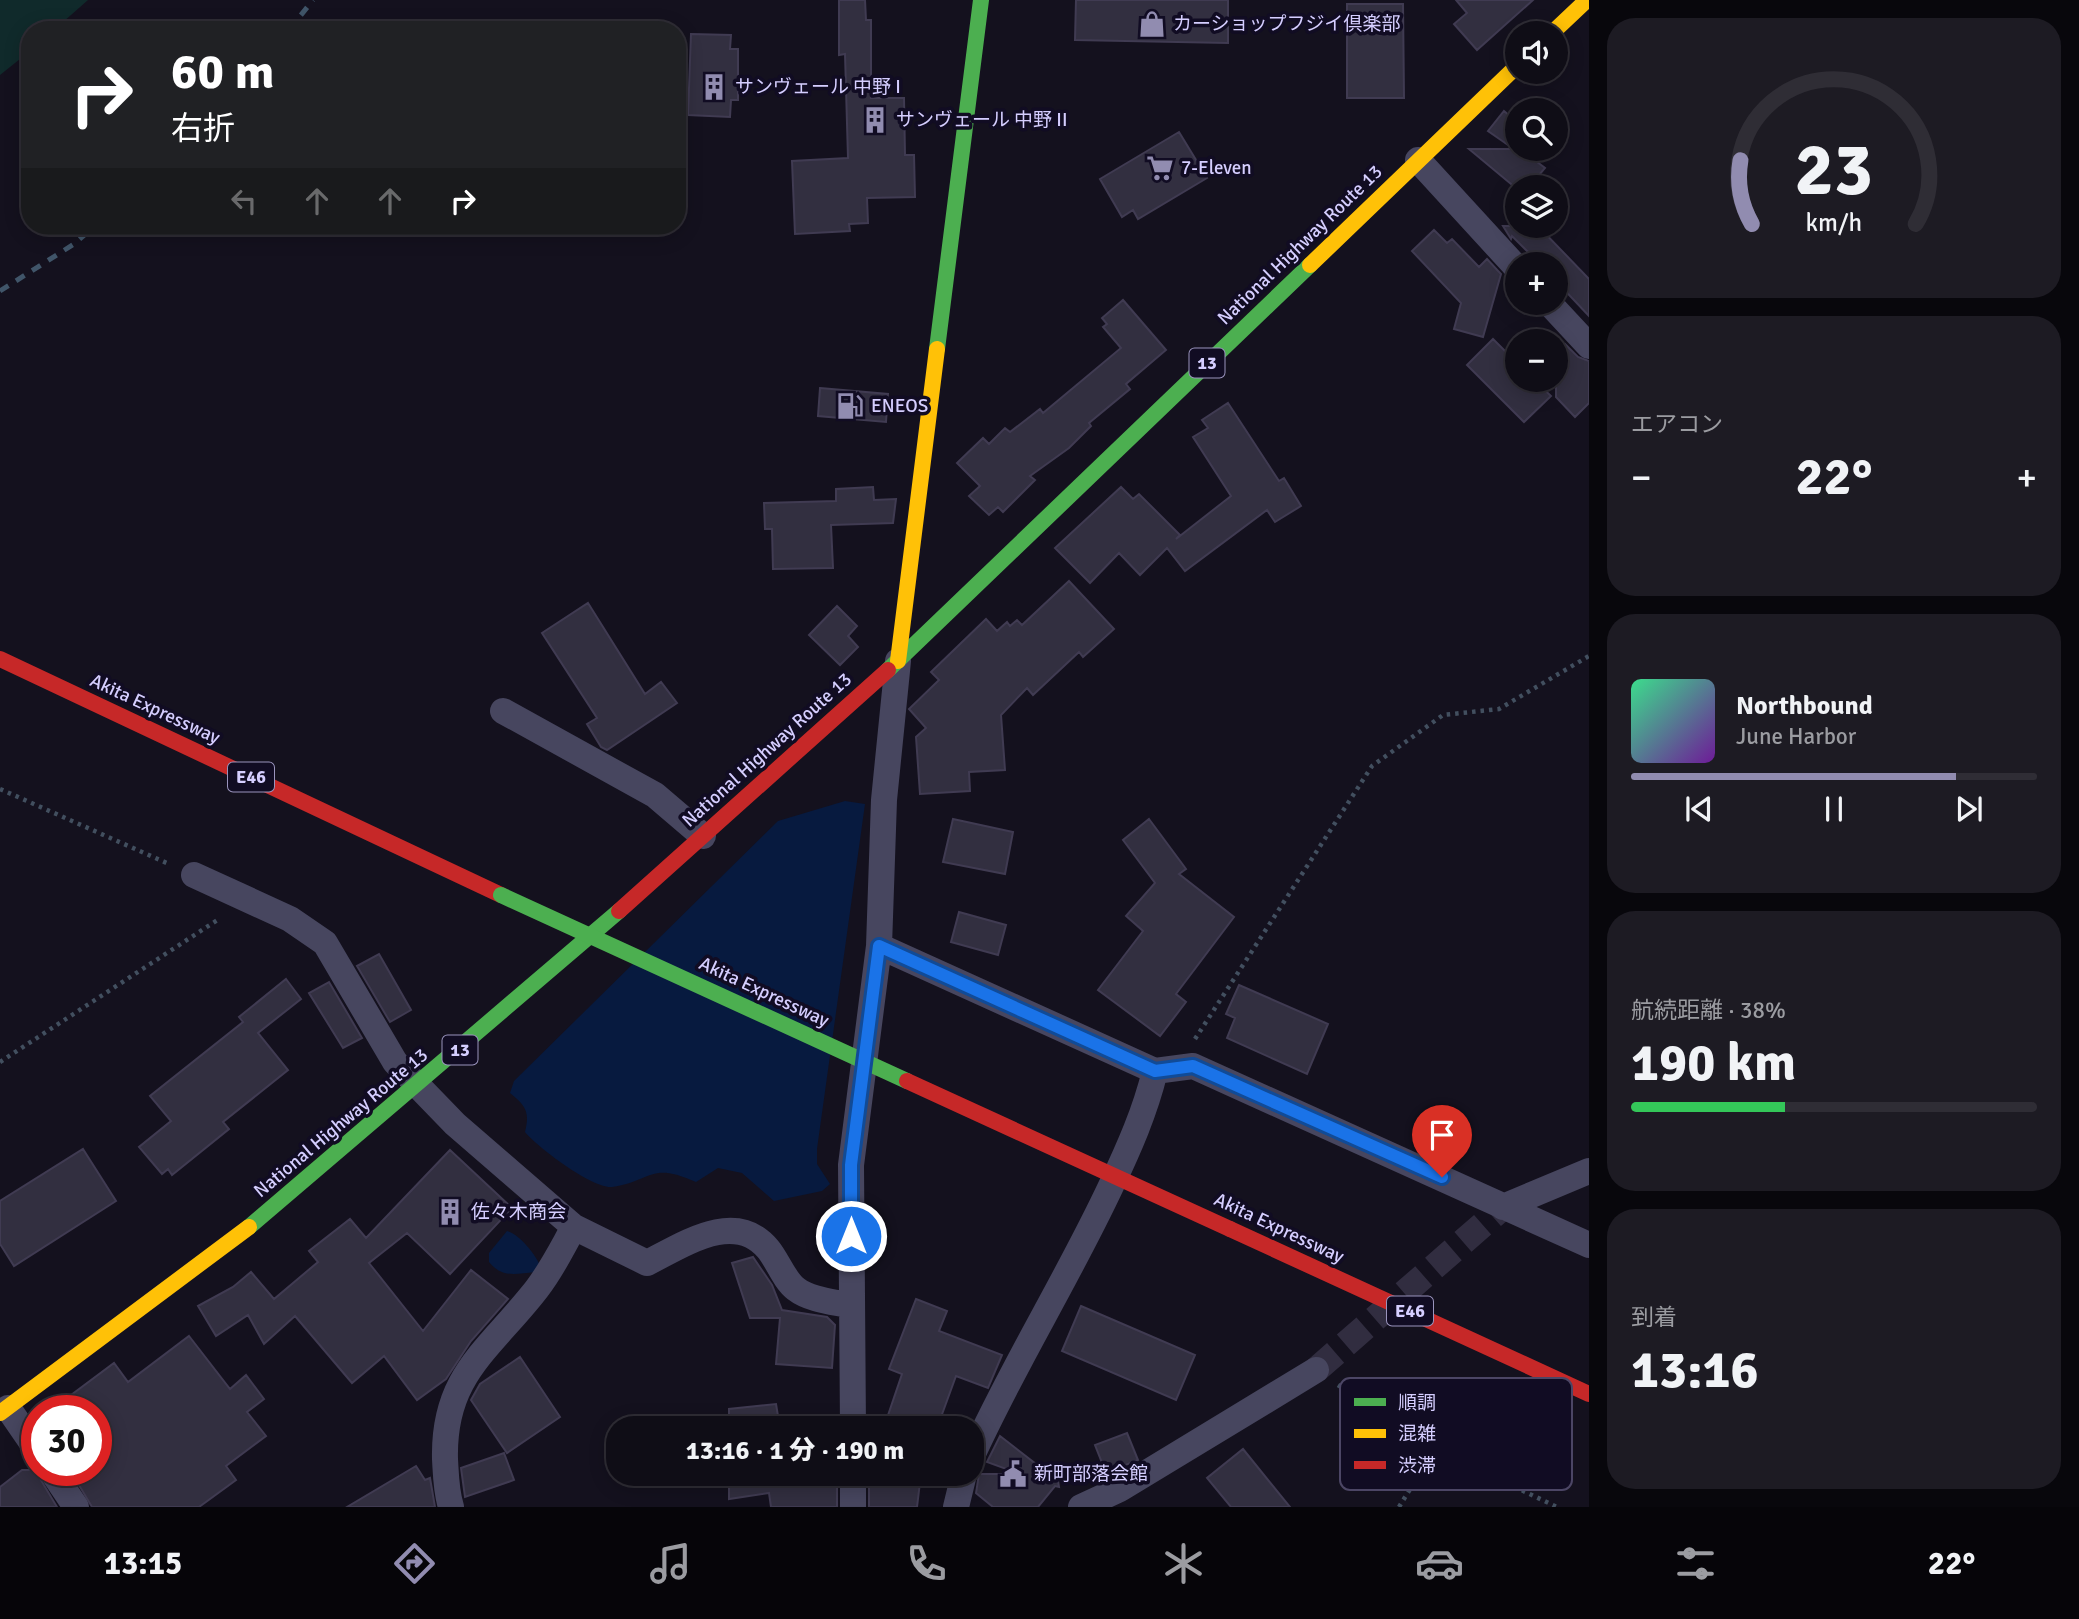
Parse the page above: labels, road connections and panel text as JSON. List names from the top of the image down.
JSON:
{
  "streets": {
    "main road": [
      "National Highway Route 13",
      "13",
      "Akita Expressway",
      "E46"
    ]
  },
  "places": {
    "shop": ["カーショップフジイ倶楽部"],
    "building": ["サンヴェール 中野 I", "サンヴェール 中野 II", "佐々木商会"],
    "supermarket": ["7-Eleven"],
    "fuel station": ["ENEOS"],
    "public building": ["新町部落会館"]
  },
  "legend": ["順調", "混雑", "渋滞"],
  "page": {
    "map_buttons": ["+", "−"],
    "turn": ["60 m", "右折"],
    "tile": [
      "エアコン",
      ["航続距離 · 38%", "190 km"],
      ["到着", "13:16"]
    ],
    "heat": ["−", "22°", "+"],
    "song": ["Northbound", "June Harbor"],
    "limit": "30",
    "trip": "13:16 · 1 分 · 190 m",
    "tabs": ["13:15", "22°"],
    "gauge": ["23", "km/h"]
  }
}
